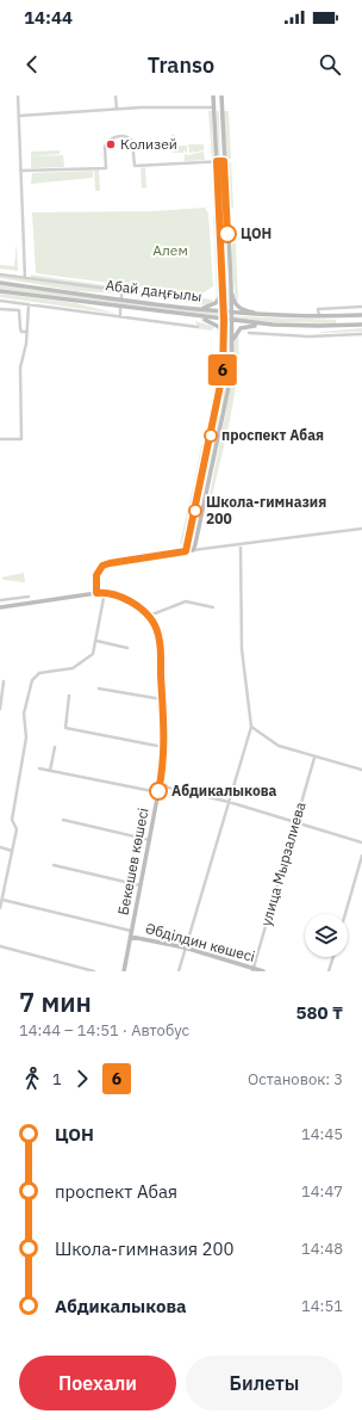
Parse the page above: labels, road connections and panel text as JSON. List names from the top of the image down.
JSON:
{
  "streets": {
    "main road": ["Абай даңғылы", "Бекешев көшесі", "Әбділдин көшесі"],
    "street": ["улица Мырзалиева"]
  },
  "crossings": [
    ["Бекешев көшесі", "Әбділдин көшесі"],
    ["улица Мырзалиева", "Әбділдин көшесі"]
  ],
  "parks": ["Алем"],
  "places": [
    "Колизей",
    "ЦОН",
    "проспект Абая",
    "Школа-гимназия 200",
    "Абдикалыкова"
  ],
  "lines": ["bus line 6"],
  "page": {
    "status": "14:44",
    "header": "Transo",
    "on_map": "6",
    "heading": ["7 мин", "14:44 – 14:51 · Автобус", "580 ₸"],
    "legs": ["1", "6", "Остановок: 3"],
    "list": [
      {
        "name": "ЦОН",
        "value": "14:45"
      },
      {
        "name": "проспект Абая",
        "value": "14:47"
      },
      {
        "name": "Школа-гимназия 200",
        "value": "14:48"
      },
      {
        "name": "Абдикалыкова",
        "value": "14:51"
      }
    ],
    "buttons": ["Поехали", "Билеты"]
  }
}
